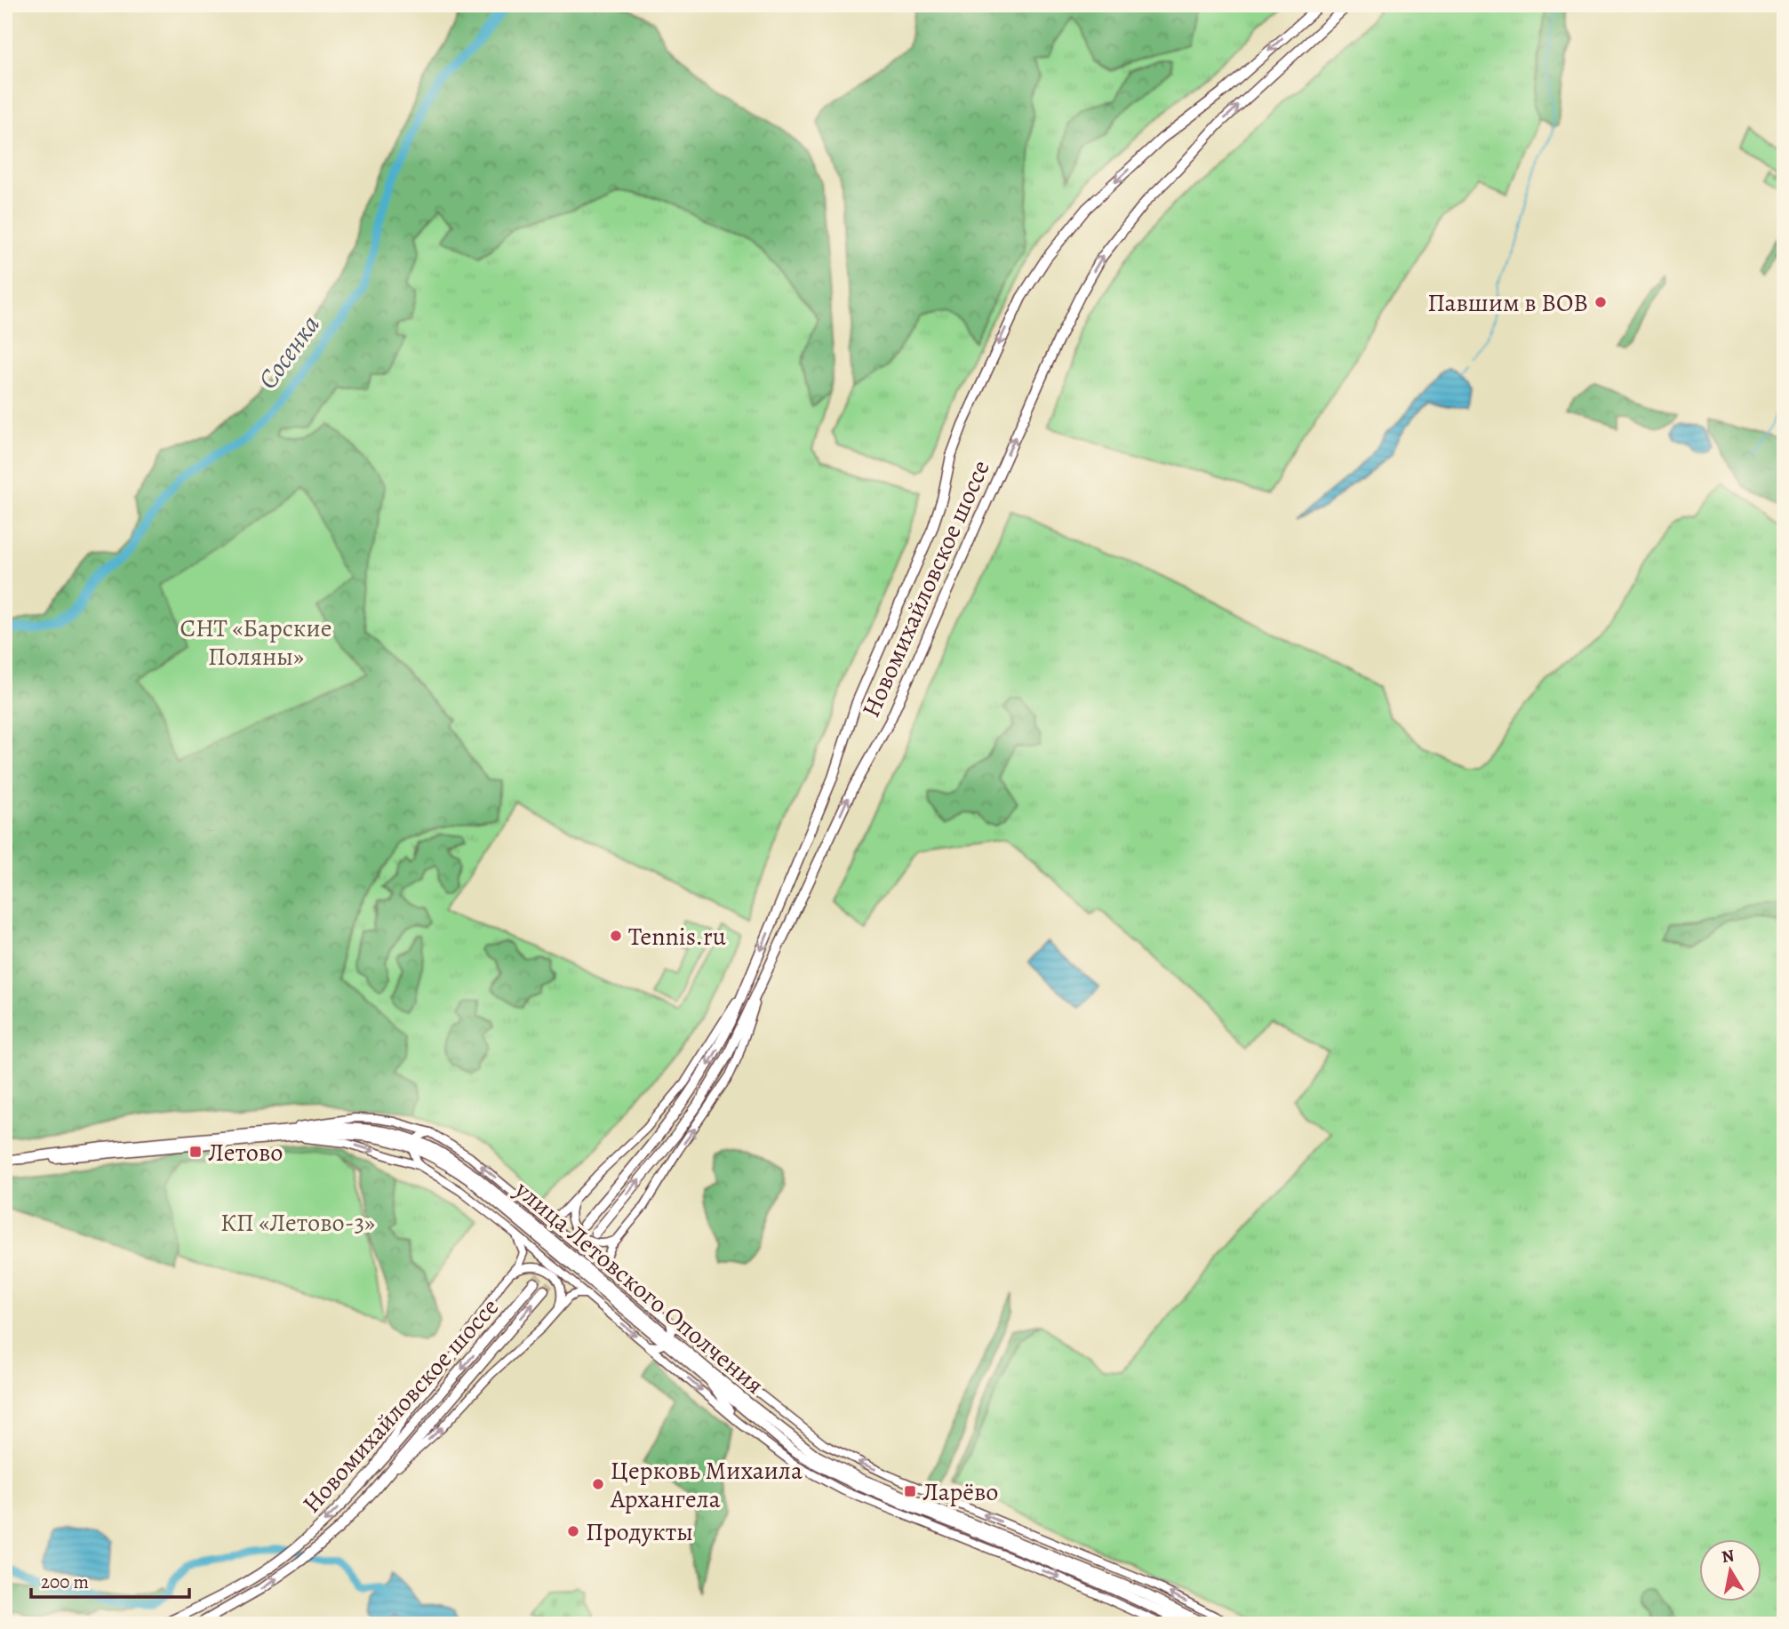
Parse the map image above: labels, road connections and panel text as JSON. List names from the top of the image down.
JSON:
{
  "streets": {
    "main road": ["Новомихайловское шоссе", "улица Летовского Ополчения"]
  },
  "water": ["Сосенка"],
  "parks": ["СНТ «Барские Поляны»", "КП «Летово-3»"],
  "places": {
    "other": [
      "Павшим в ВОВ",
      "Tennis.ru",
      "Церковь Михаила Архангела",
      "Продукты"
    ],
    "transit": ["Летово", "Ларёво"]
  },
  "scale_bar": "200 m",
  "north": "top"
}
